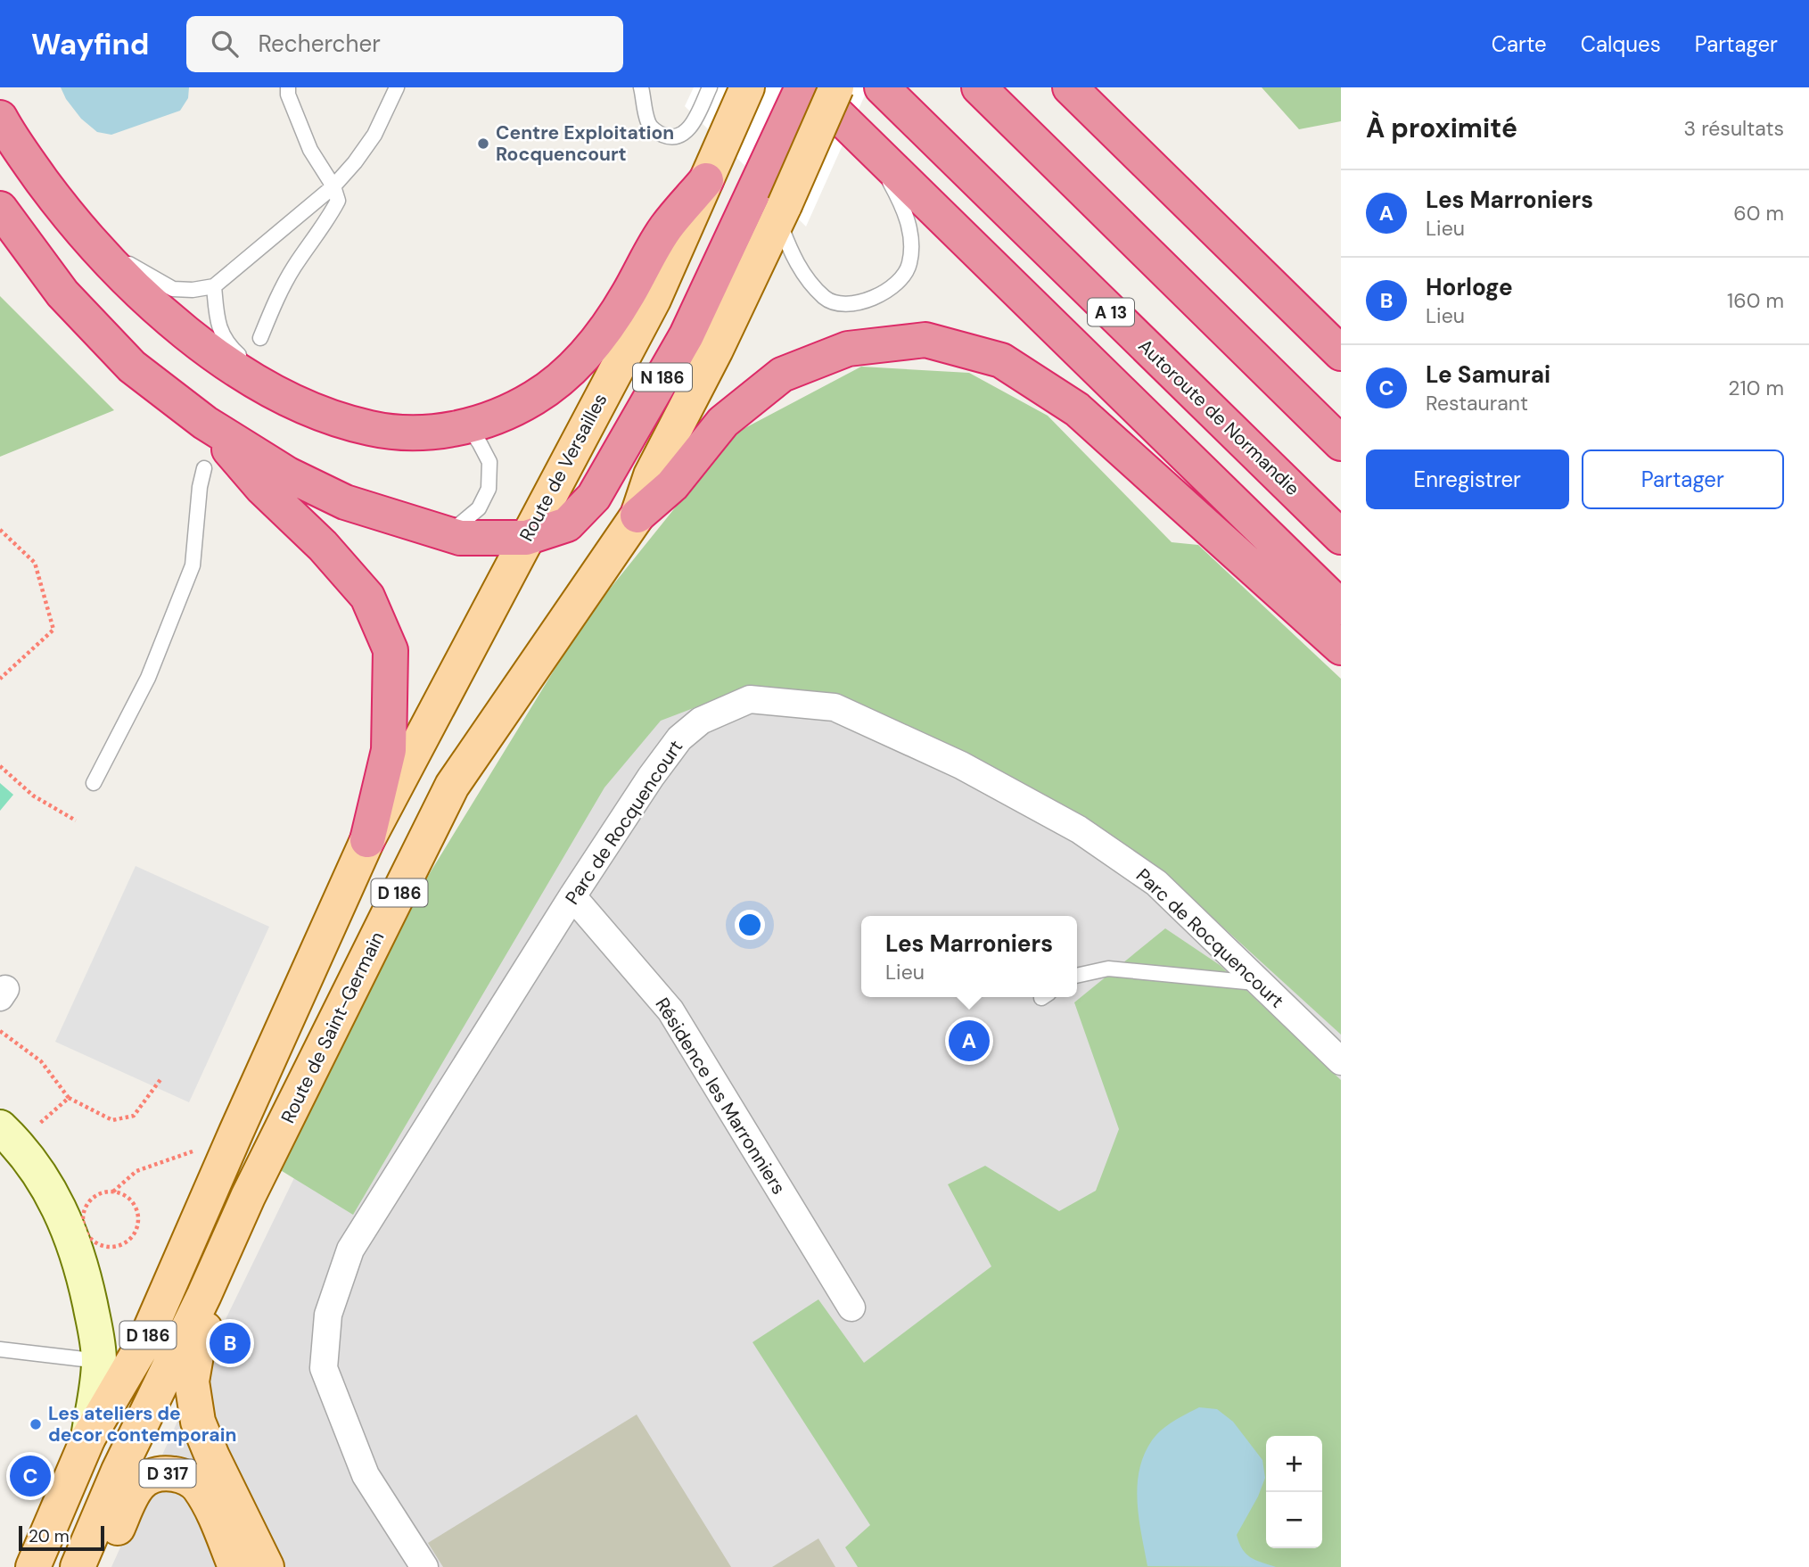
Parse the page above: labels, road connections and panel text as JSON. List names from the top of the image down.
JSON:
{
  "streets": {
    "highway": ["A 13", "N 186", "Autoroute de Normandie"],
    "main road": [
      "Route de Versailles",
      "D 186",
      "Route de Saint-Germain",
      "D 317"
    ],
    "street": ["Parc de Rocquencourt", "Résidence les Marronniers"]
  },
  "crossings": [
    ["N 186", "Route de Versailles"],
    ["N 186", "Route de Saint-Germain"],
    ["Route de Versailles", "D 186"],
    ["Parc de Rocquencourt", "Résidence les Marronniers"],
    ["D 186", "Route de Saint-Germain"],
    ["D 186", "D 317"]
  ],
  "places": ["Centre Exploitation Rocquencourt", "Les ateliers de decor contemporain"],
  "scale_bar": "20 m",
  "page": {
    "header": "Wayfind",
    "search": "Rechercher",
    "nav": ["Carte", "Calques", "Partager"],
    "heading": ["À proximité", "3 résultats"],
    "list": [
      {
        "mark": "A",
        "name": "Les Marroniers",
        "note": "Lieu",
        "value": "60 m"
      },
      {
        "mark": "B",
        "name": "Horloge",
        "note": "Lieu",
        "value": "160 m"
      },
      {
        "mark": "C",
        "name": "Le Samurai",
        "note": "Restaurant",
        "value": "210 m"
      }
    ],
    "buttons": ["Enregistrer", "Partager"],
    "popup": ["Les Marroniers", "Lieu"],
    "pins": ["A", "B", "C"],
    "map_buttons": ["+", "−"],
    "scale": "20 m"
  }
}
